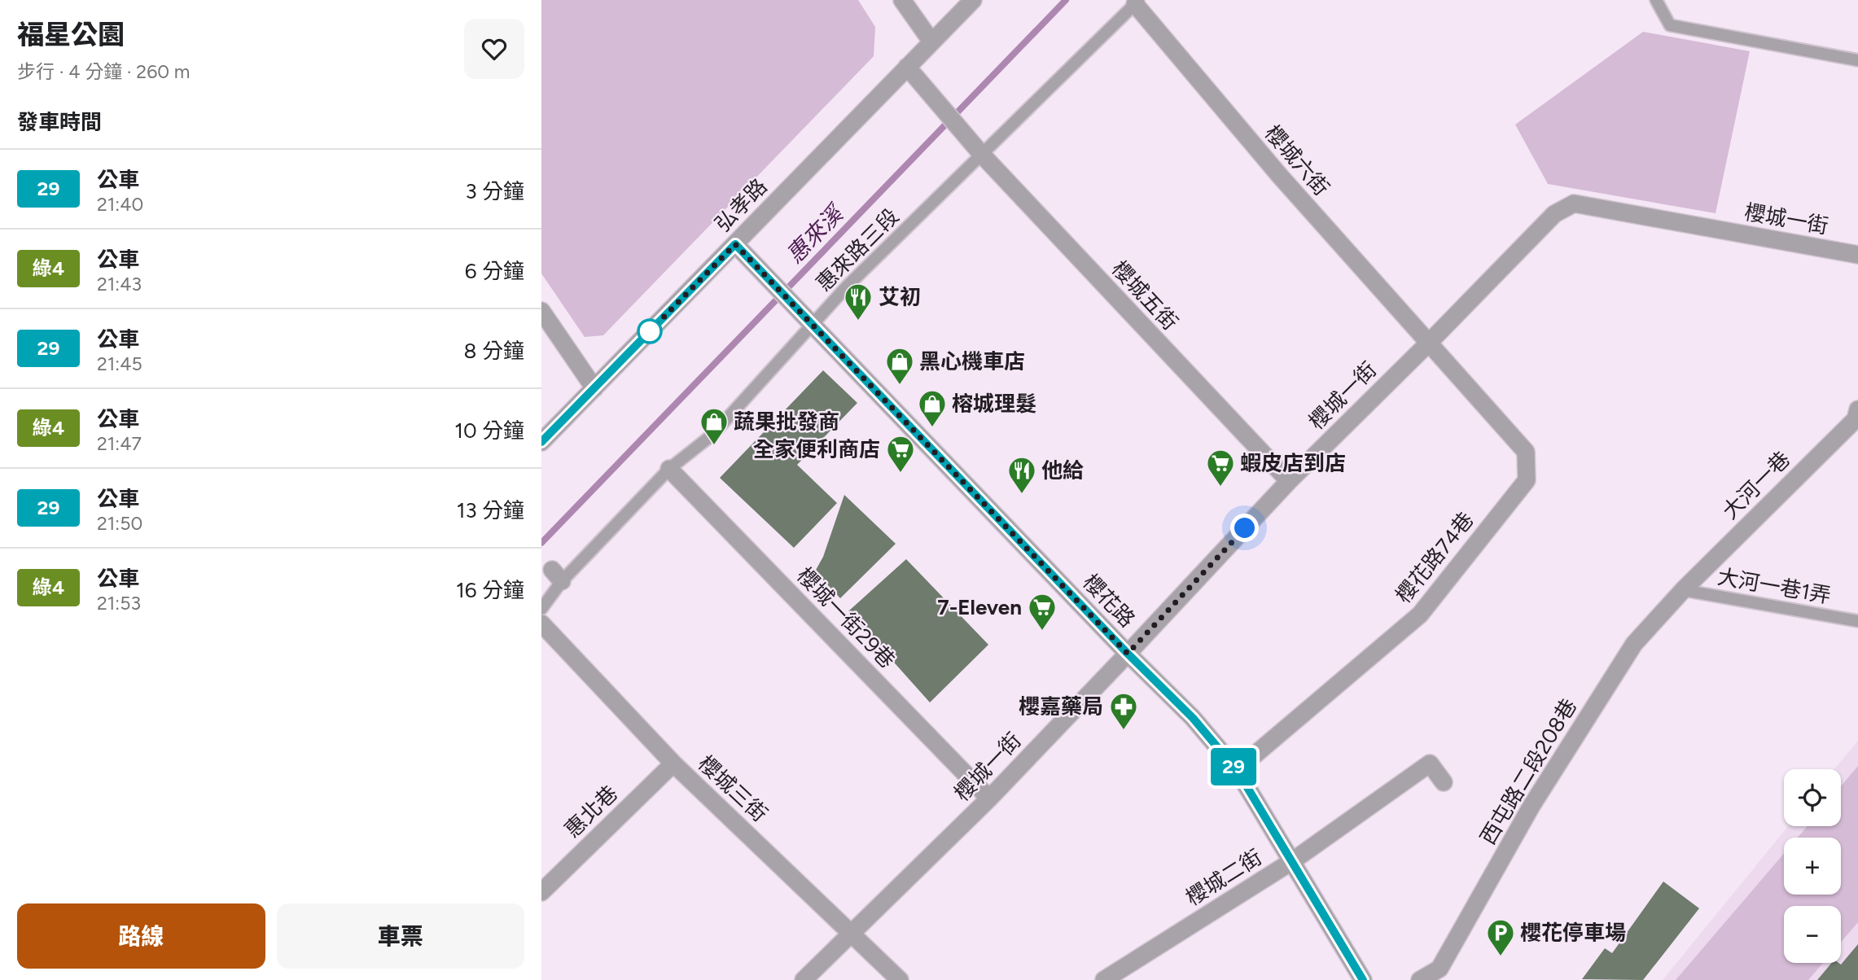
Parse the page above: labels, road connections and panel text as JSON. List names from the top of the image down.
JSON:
{
  "streets": {
    "street": [
      "櫻城六街",
      "弘孝路",
      "櫻城一街",
      "櫻城五街",
      "大河一巷",
      "櫻花路74巷",
      "櫻花路",
      "櫻城一街29巷",
      "西屯路二段208巷",
      "櫻城三街",
      "惠北巷",
      "櫻城二街"
    ],
    "lane": ["惠來路三段", "大河一巷1弄"]
  },
  "crossings": [
    ["櫻城六街", "櫻城一街"],
    ["櫻城六街", "惠來路三段"],
    ["櫻城六街", "櫻花路74巷"],
    ["弘孝路", "櫻城五街"],
    ["弘孝路", "櫻花路"],
    ["櫻城一街", "櫻城五街"],
    ["櫻城一街", "櫻花路74巷"],
    ["櫻城一街", "櫻花路"],
    ["櫻城一街", "櫻城一街29巷"],
    ["櫻城一街", "櫻城三街"],
    ["惠來路三段", "櫻城五街"],
    ["惠來路三段", "櫻花路"],
    ["惠來路三段", "櫻城一街29巷"],
    ["大河一巷", "大河一巷1弄"],
    ["大河一巷", "西屯路二段208巷"],
    ["櫻花路74巷", "櫻花路"],
    ["大河一巷1弄", "西屯路二段208巷"],
    ["櫻花路", "櫻城二街"],
    ["櫻城三街", "惠北巷"]
  ],
  "water": ["惠來溪"],
  "places": {
    "restaurant": ["艾初", "他給"],
    "shop": ["黑心機車店", "榕城理髮", "蔬果批發商"],
    "supermarket": ["全家便利商店", "蝦皮店到店", "7-Eleven"],
    "pharmacy": ["櫻嘉藥局"],
    "parking": ["櫻花停車場"]
  },
  "lines": ["bus line 29"],
  "page": {
    "heading": [
      ["福星公園", "步行 · 4 分鐘 · 260 m"],
      "發車時間"
    ],
    "on_map": "29",
    "list": [
      {
        "mark": "29",
        "name": "公車",
        "note": "21:40",
        "value": "3 分鐘"
      },
      {
        "mark": "綠4",
        "name": "公車",
        "note": "21:43",
        "value": "6 分鐘"
      },
      {
        "mark": "29",
        "name": "公車",
        "note": "21:45",
        "value": "8 分鐘"
      },
      {
        "mark": "綠4",
        "name": "公車",
        "note": "21:47",
        "value": "10 分鐘"
      },
      {
        "mark": "29",
        "name": "公車",
        "note": "21:50",
        "value": "13 分鐘"
      },
      {
        "mark": "綠4",
        "name": "公車",
        "note": "21:53",
        "value": "16 分鐘"
      }
    ],
    "map_buttons": ["+", "−"],
    "buttons": ["路線", "車票"]
  }
}
